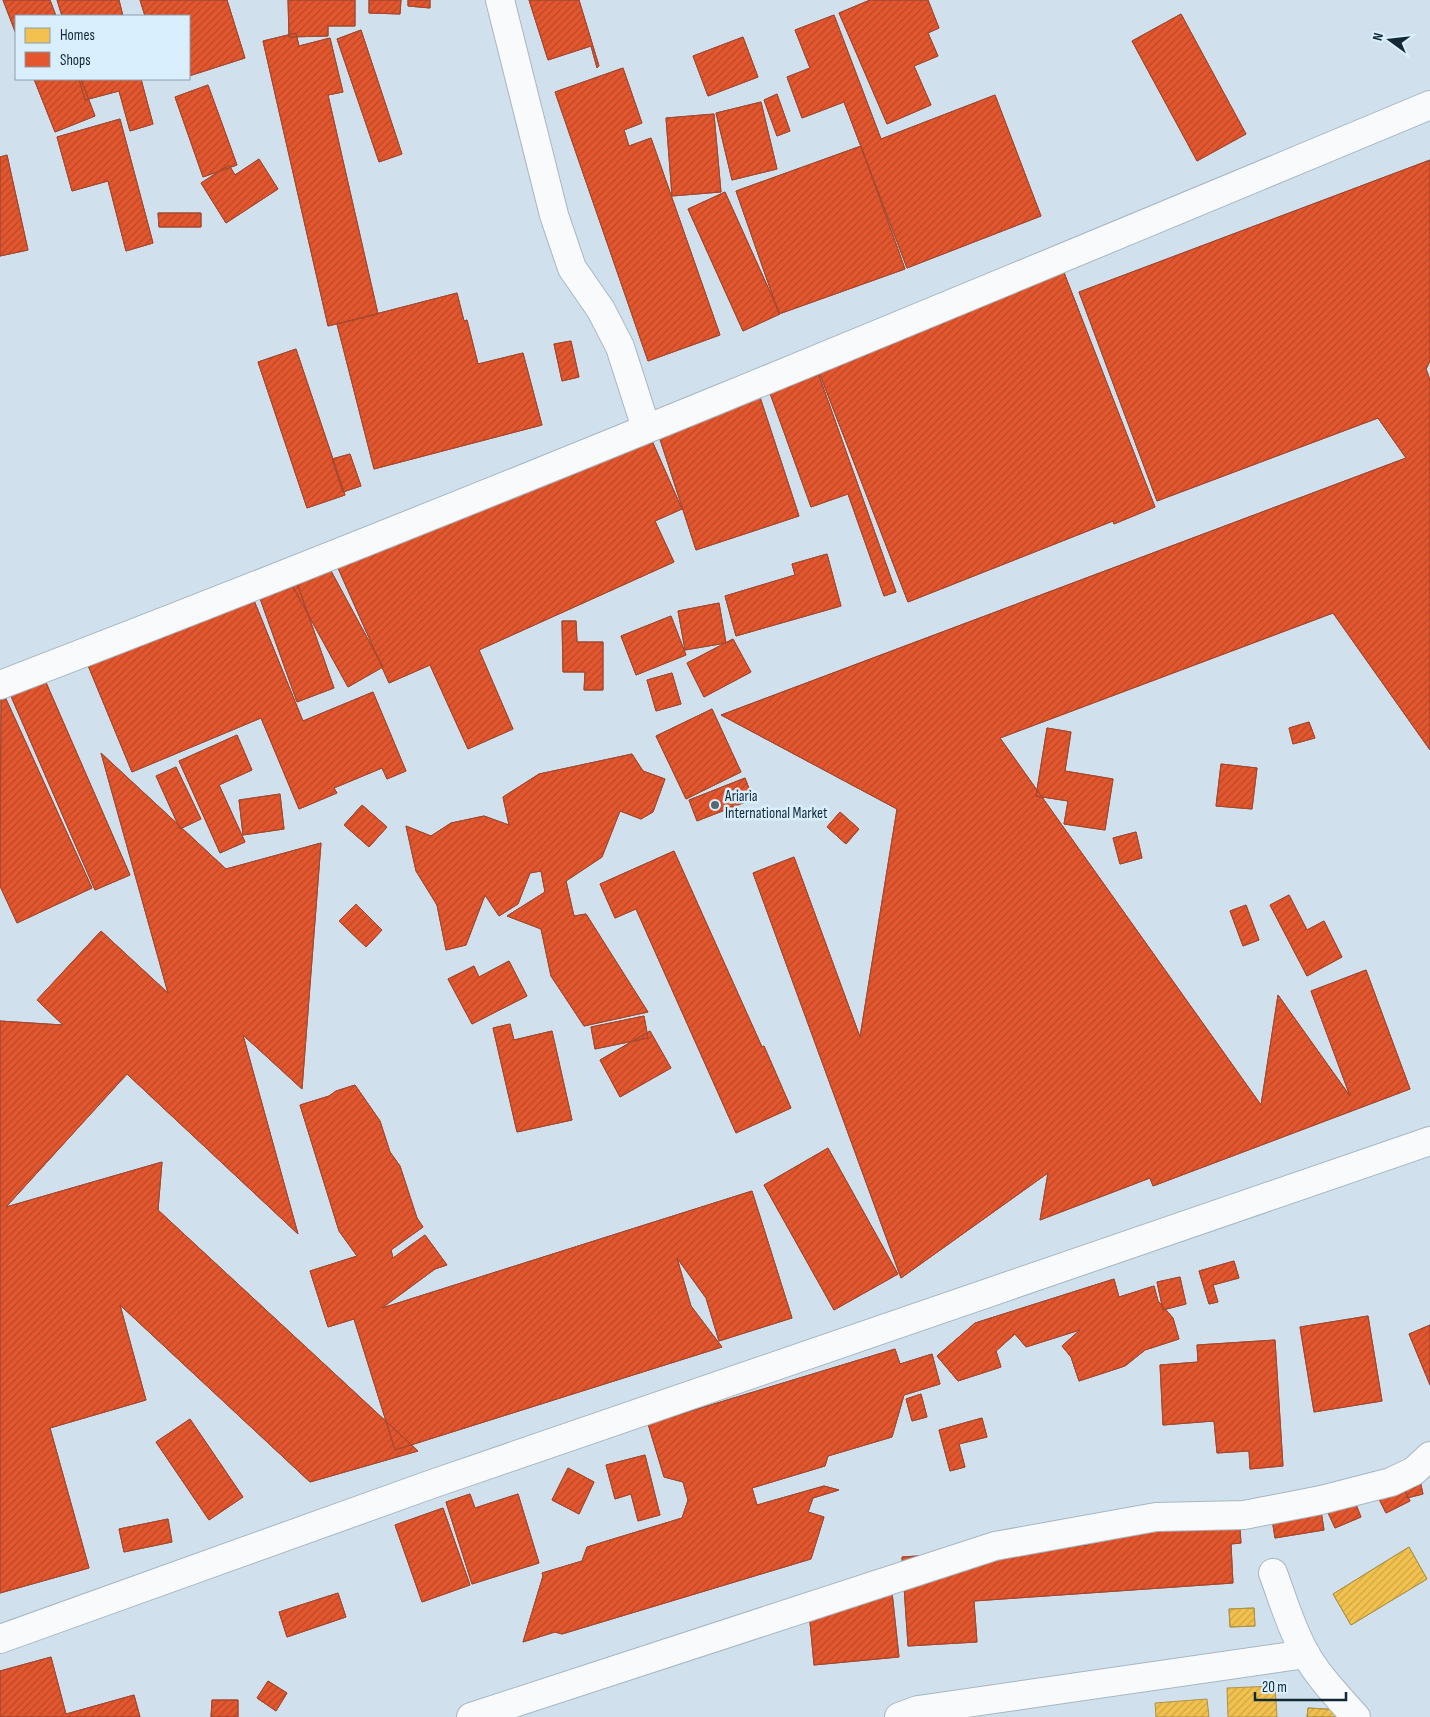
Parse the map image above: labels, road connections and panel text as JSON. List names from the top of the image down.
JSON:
{
  "places": ["Ariaria International Market"],
  "legend": ["Homes", "Shops"],
  "scale_bar": "20 m",
  "north": "left"
}
